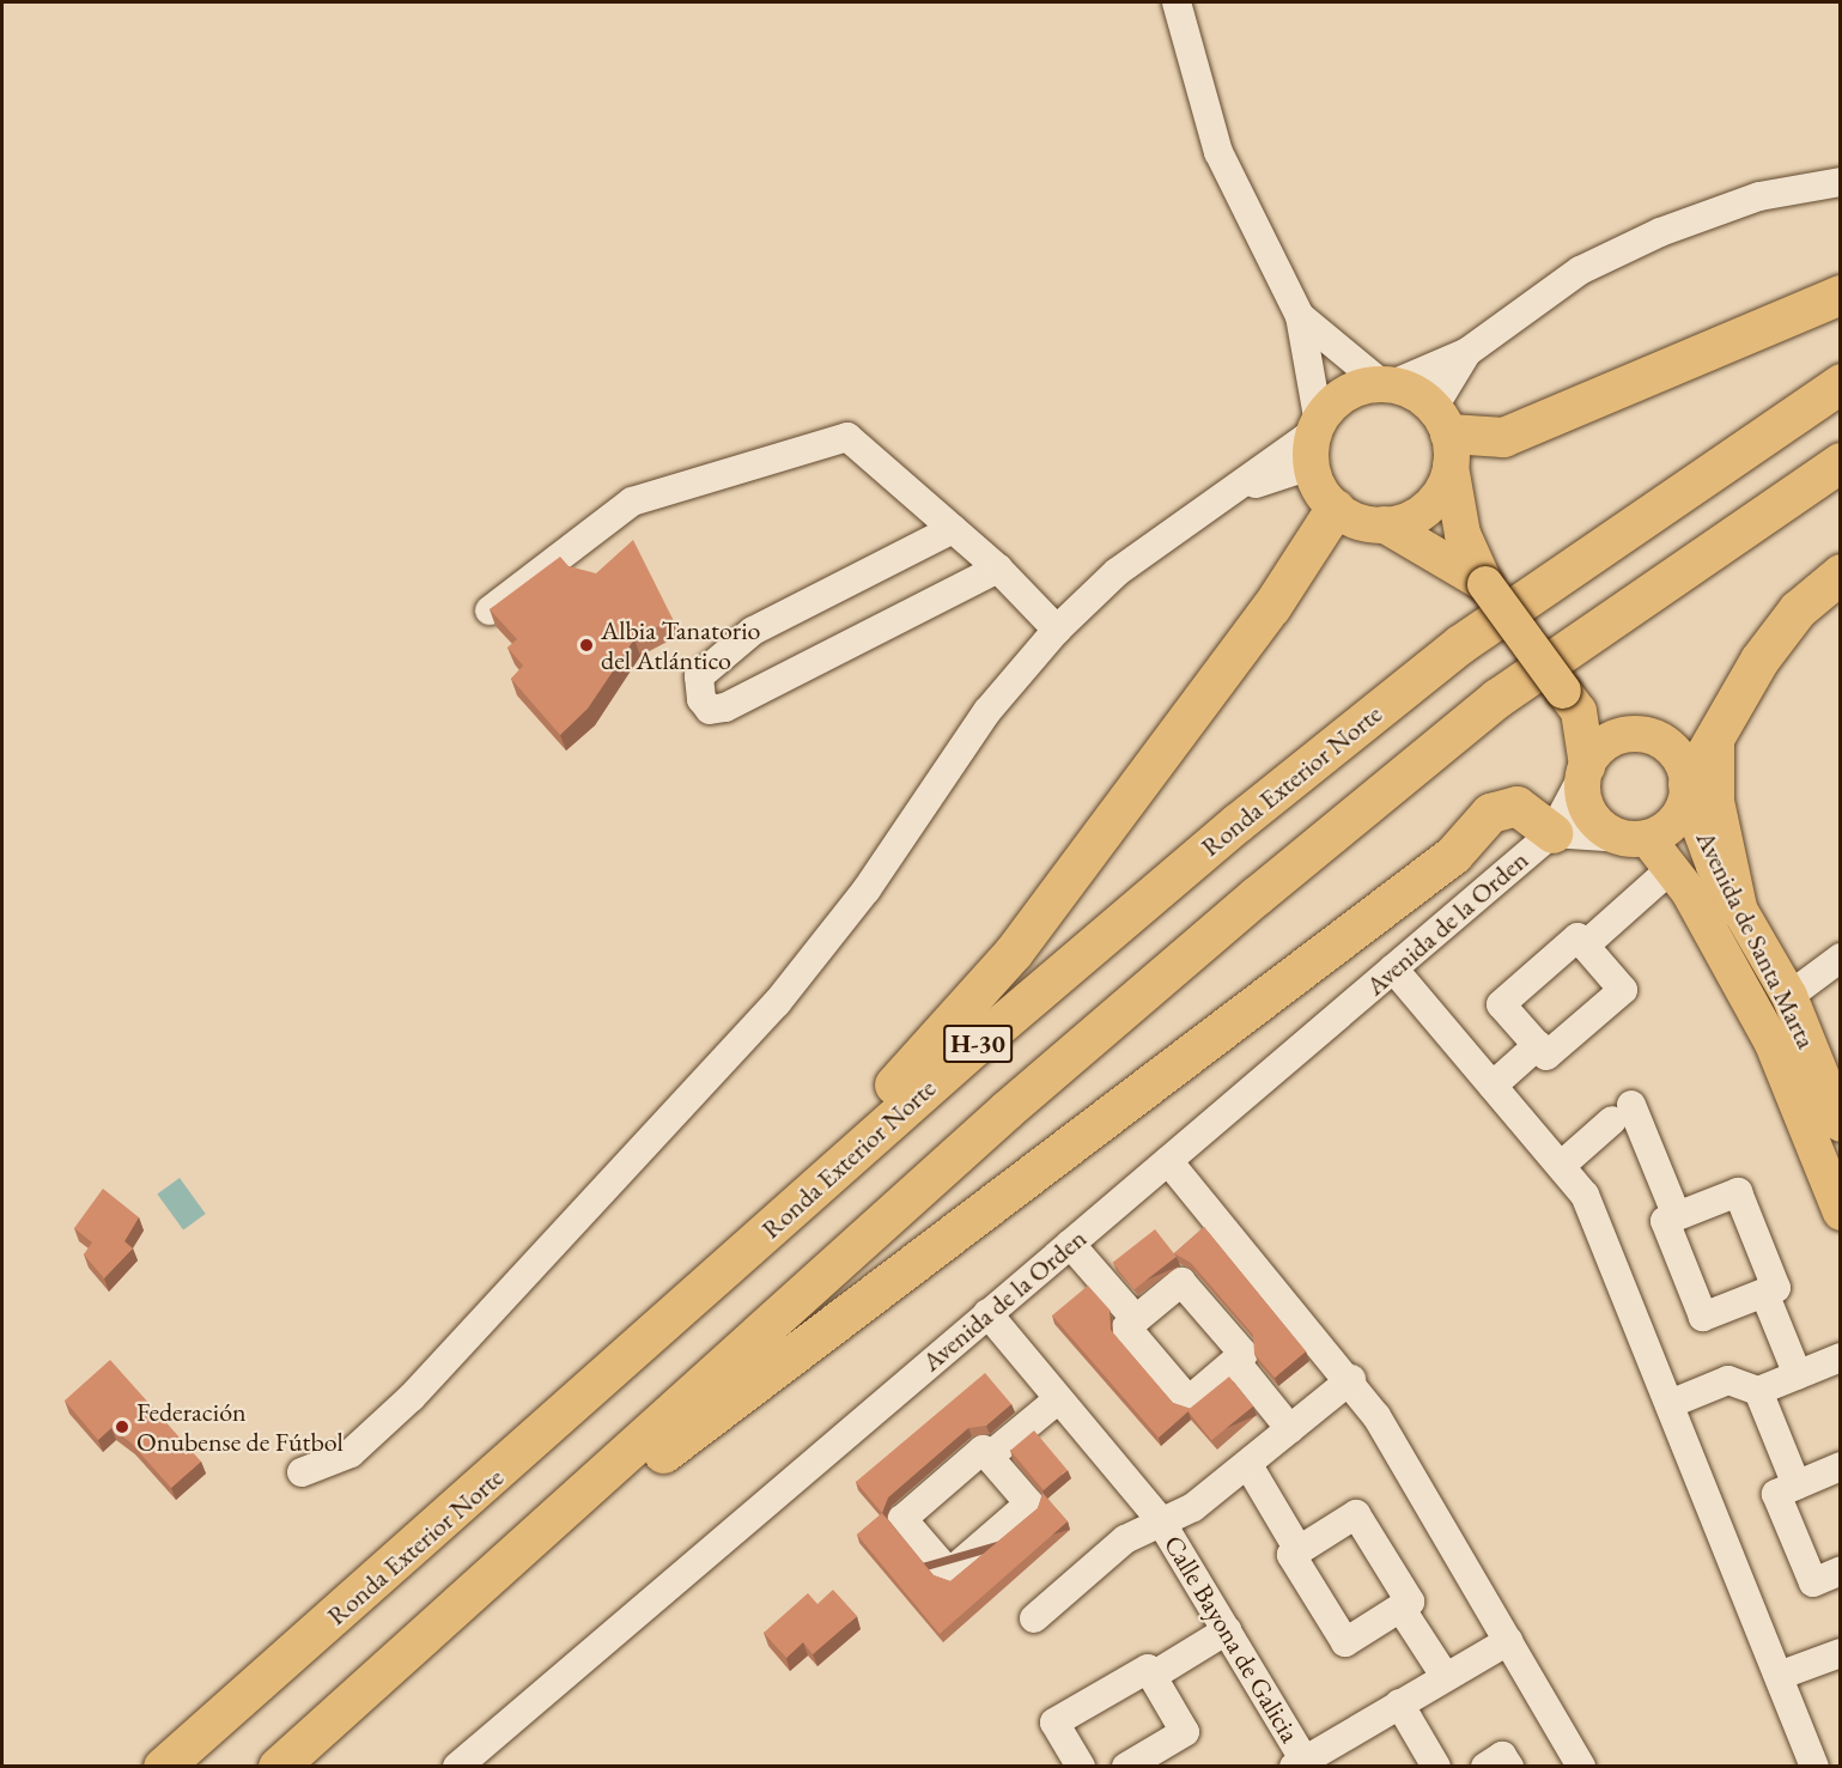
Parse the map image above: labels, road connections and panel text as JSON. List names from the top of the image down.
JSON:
{
  "streets": {
    "highway": ["Ronda Exterior Norte", "H-30"],
    "main road": ["Avenida de Santa Marta"],
    "street": ["Avenida de la Orden", "Calle Bayona de Galicia"]
  },
  "crossings": [
    ["Avenida de la Orden", "Avenida de Santa Marta"],
    ["Avenida de la Orden", "Calle Bayona de Galicia"]
  ],
  "places": ["Albia Tanatorio del Atlántico", "Federación Onubense de Fútbol"]
}
